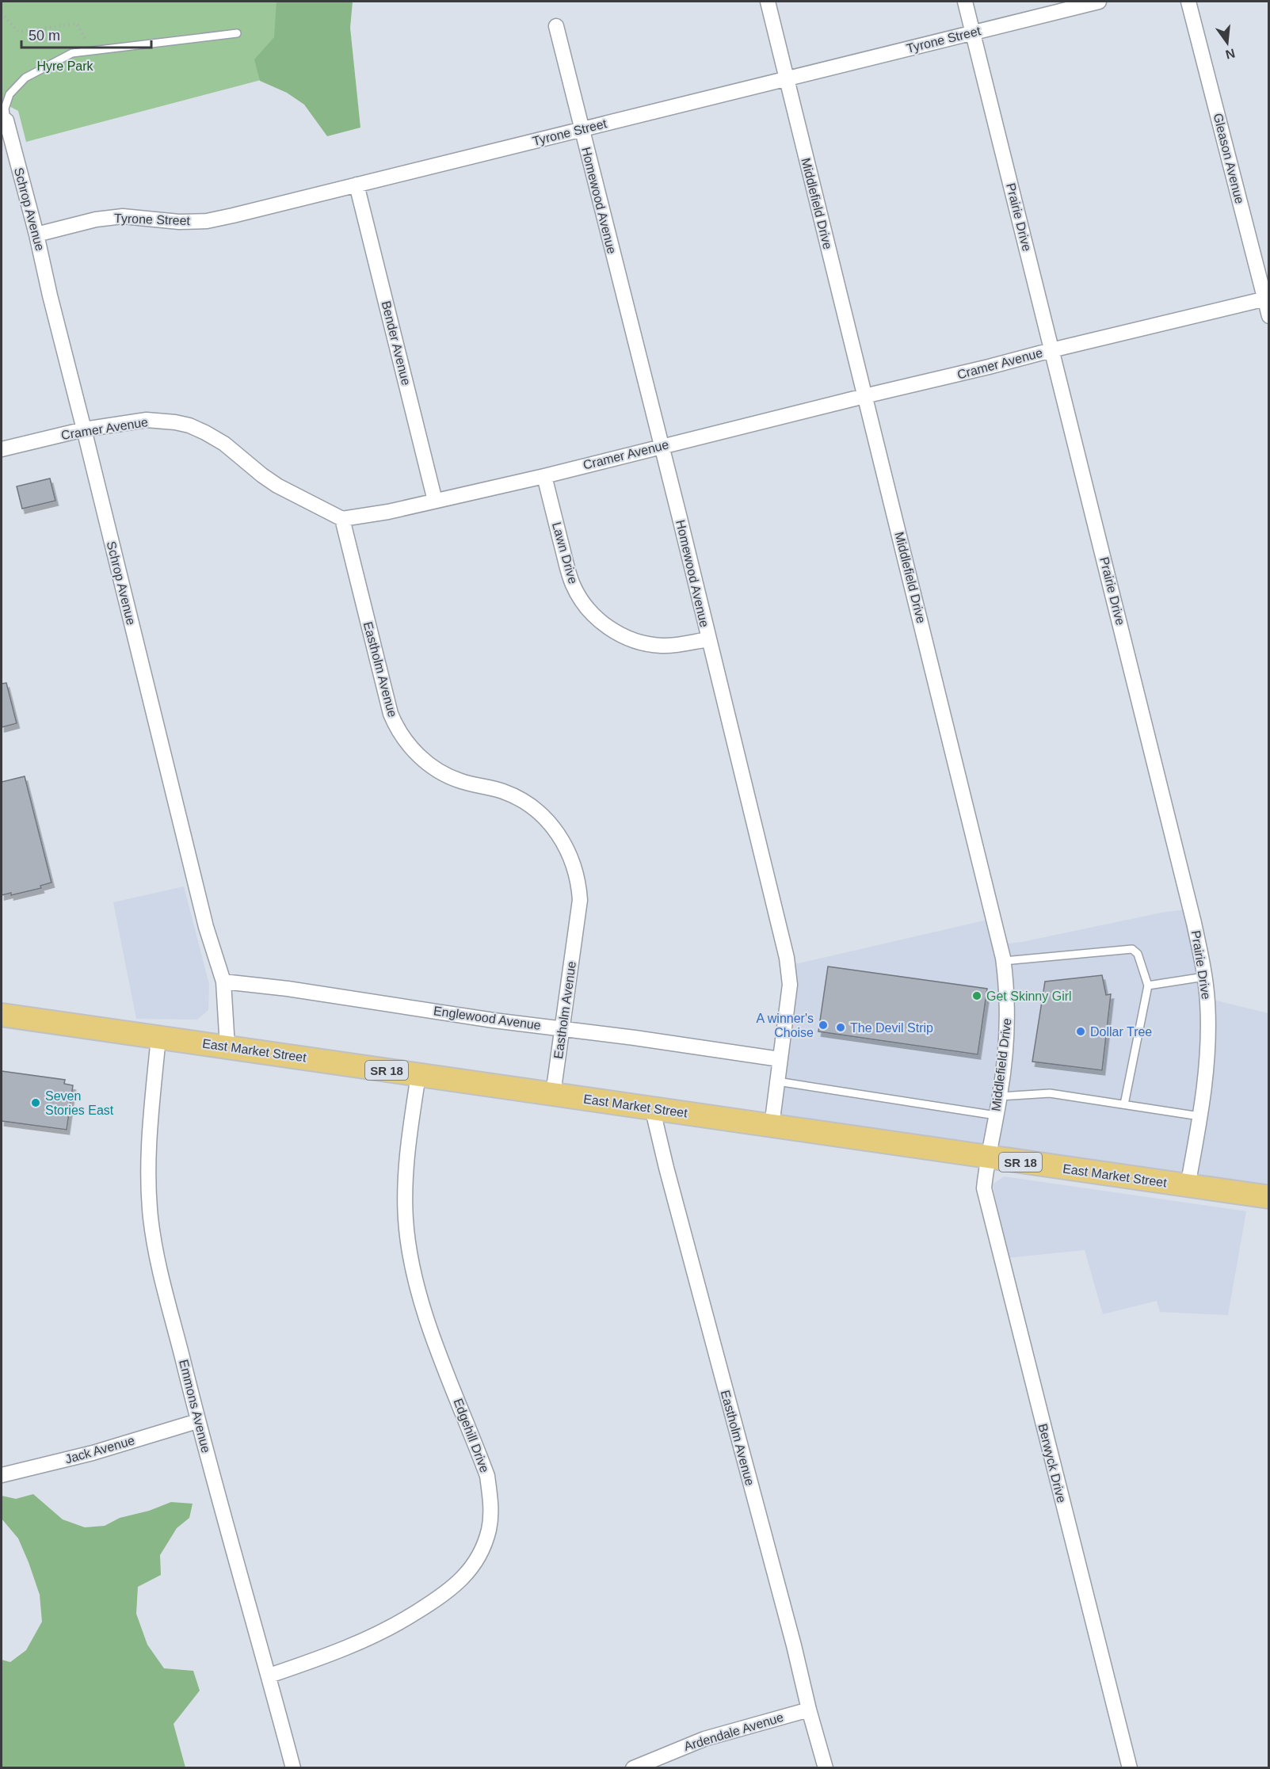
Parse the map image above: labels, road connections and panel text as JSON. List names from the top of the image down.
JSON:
{
  "streets": {
    "main road": ["East Market Street", "SR 18"],
    "street": [
      "Tyrone Street",
      "Gleason Avenue",
      "Homewood Avenue",
      "Middlefield Drive",
      "Schrop Avenue",
      "Prairie Drive",
      "Bender Avenue",
      "Cramer Avenue",
      "Lawn Drive",
      "Eastholm Avenue",
      "Englewood Avenue",
      "Emmons Avenue",
      "Edgehill Drive",
      "Jack Avenue",
      "Berwyck Drive",
      "Ardendale Avenue"
    ]
  },
  "crossings": [
    ["Tyrone Street", "Homewood Avenue"],
    ["Tyrone Street", "Middlefield Drive"],
    ["Tyrone Street", "Schrop Avenue"],
    ["Tyrone Street", "Prairie Drive"],
    ["Tyrone Street", "Bender Avenue"],
    ["Gleason Avenue", "Cramer Avenue"],
    ["Homewood Avenue", "Cramer Avenue"],
    ["Homewood Avenue", "Lawn Drive"],
    ["Homewood Avenue", "Englewood Avenue"],
    ["Homewood Avenue", "East Market Street"],
    ["Middlefield Drive", "Cramer Avenue"],
    ["Middlefield Drive", "East Market Street"],
    ["Middlefield Drive", "Berwyck Drive"],
    ["Schrop Avenue", "Cramer Avenue"],
    ["Schrop Avenue", "Englewood Avenue"],
    ["Schrop Avenue", "East Market Street"],
    ["Prairie Drive", "Cramer Avenue"],
    ["Prairie Drive", "East Market Street"],
    ["Bender Avenue", "Cramer Avenue"],
    ["Cramer Avenue", "Lawn Drive"],
    ["Cramer Avenue", "Eastholm Avenue"],
    ["Eastholm Avenue", "Englewood Avenue"],
    ["Eastholm Avenue", "East Market Street"],
    ["Eastholm Avenue", "Ardendale Avenue"],
    ["East Market Street", "Emmons Avenue"],
    ["East Market Street", "Edgehill Drive"],
    ["East Market Street", "Berwyck Drive"],
    ["Emmons Avenue", "Edgehill Drive"],
    ["Emmons Avenue", "Jack Avenue"]
  ],
  "parks": ["Hyre Park"],
  "places": [
    "Get Skinny Girl",
    "A winner's Choise",
    "The Devil Strip",
    "Dollar Tree",
    "Seven Stories East"
  ],
  "scale_bar": "50 m",
  "north": "bottom"
}
